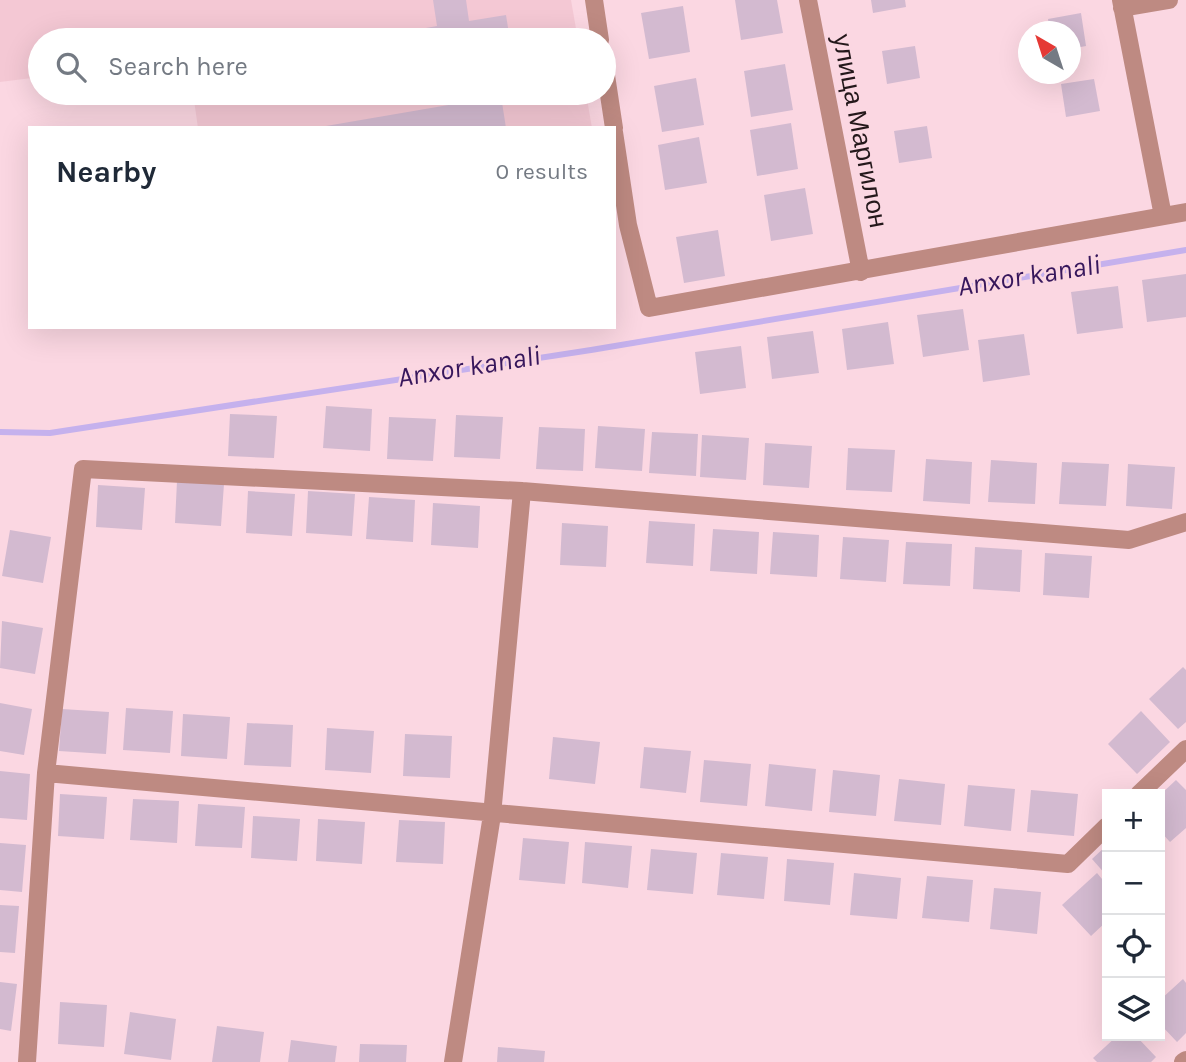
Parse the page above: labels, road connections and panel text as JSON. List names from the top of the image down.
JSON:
{
  "streets": {
    "street": ["улица Маргилон"]
  },
  "water": ["Anxor kanali"],
  "north": "top left",
  "page": {
    "search": "Search here",
    "heading": ["Nearby", "0 results"],
    "map_buttons": ["+", "−"]
  }
}
